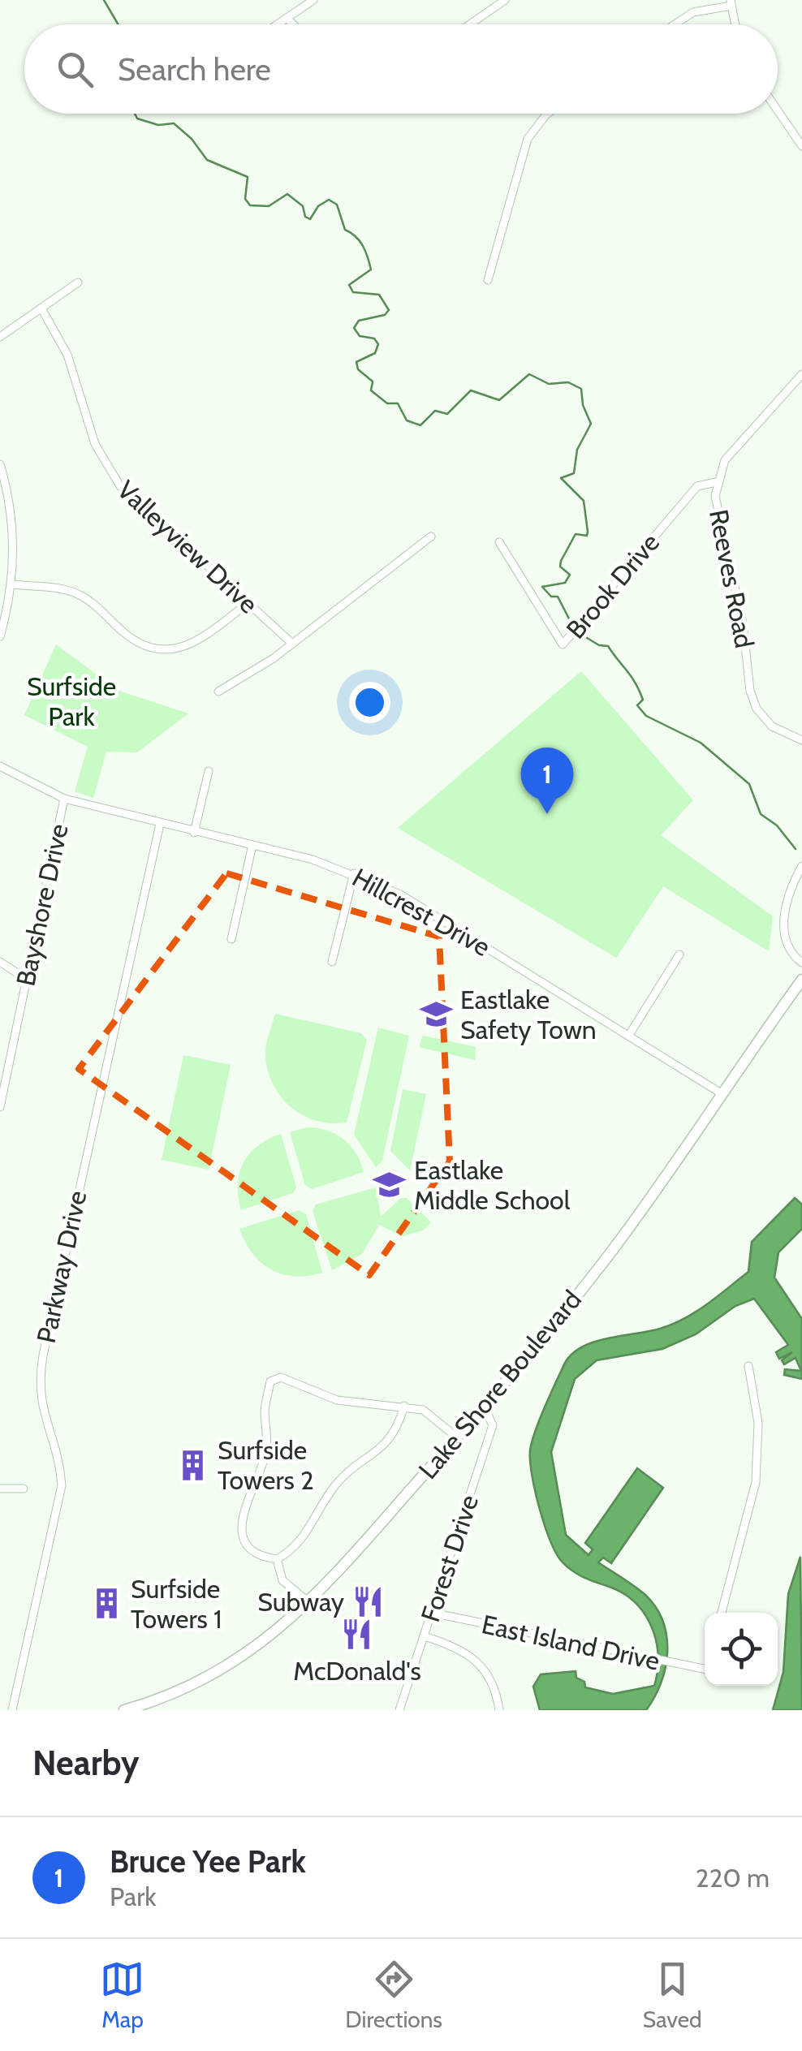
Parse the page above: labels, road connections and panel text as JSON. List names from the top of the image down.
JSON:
{
  "streets": {
    "main road": ["Lake Shore Boulevard"],
    "street": [
      "Valleyview Drive",
      "Reeves Road",
      "Brook Drive",
      "Bayshore Drive",
      "Hillcrest Drive",
      "Parkway Drive",
      "Forest Drive",
      "East Island Drive"
    ]
  },
  "crossings": [
    ["Reeves Road", "Brook Drive"],
    ["Bayshore Drive", "Hillcrest Drive"],
    ["Hillcrest Drive", "Parkway Drive"],
    ["Hillcrest Drive", "Lake Shore Boulevard"],
    ["Lake Shore Boulevard", "Forest Drive"],
    ["Forest Drive", "East Island Drive"]
  ],
  "parks": ["Surfside Park"],
  "places": {
    "school or university": ["Eastlake Safety Town", "Eastlake Middle School"],
    "building": ["Surfside Towers 2", "Surfside Towers 1"],
    "restaurant": ["Subway", "McDonald's"]
  },
  "page": {
    "search": "Search here",
    "pins": "1",
    "heading": "Nearby",
    "list": [
      {
        "mark": "1",
        "name": "Bruce Yee Park",
        "note": "Park",
        "value": "220 m"
      }
    ],
    "nav": ["Map", "Directions", "Saved"]
  }
}
